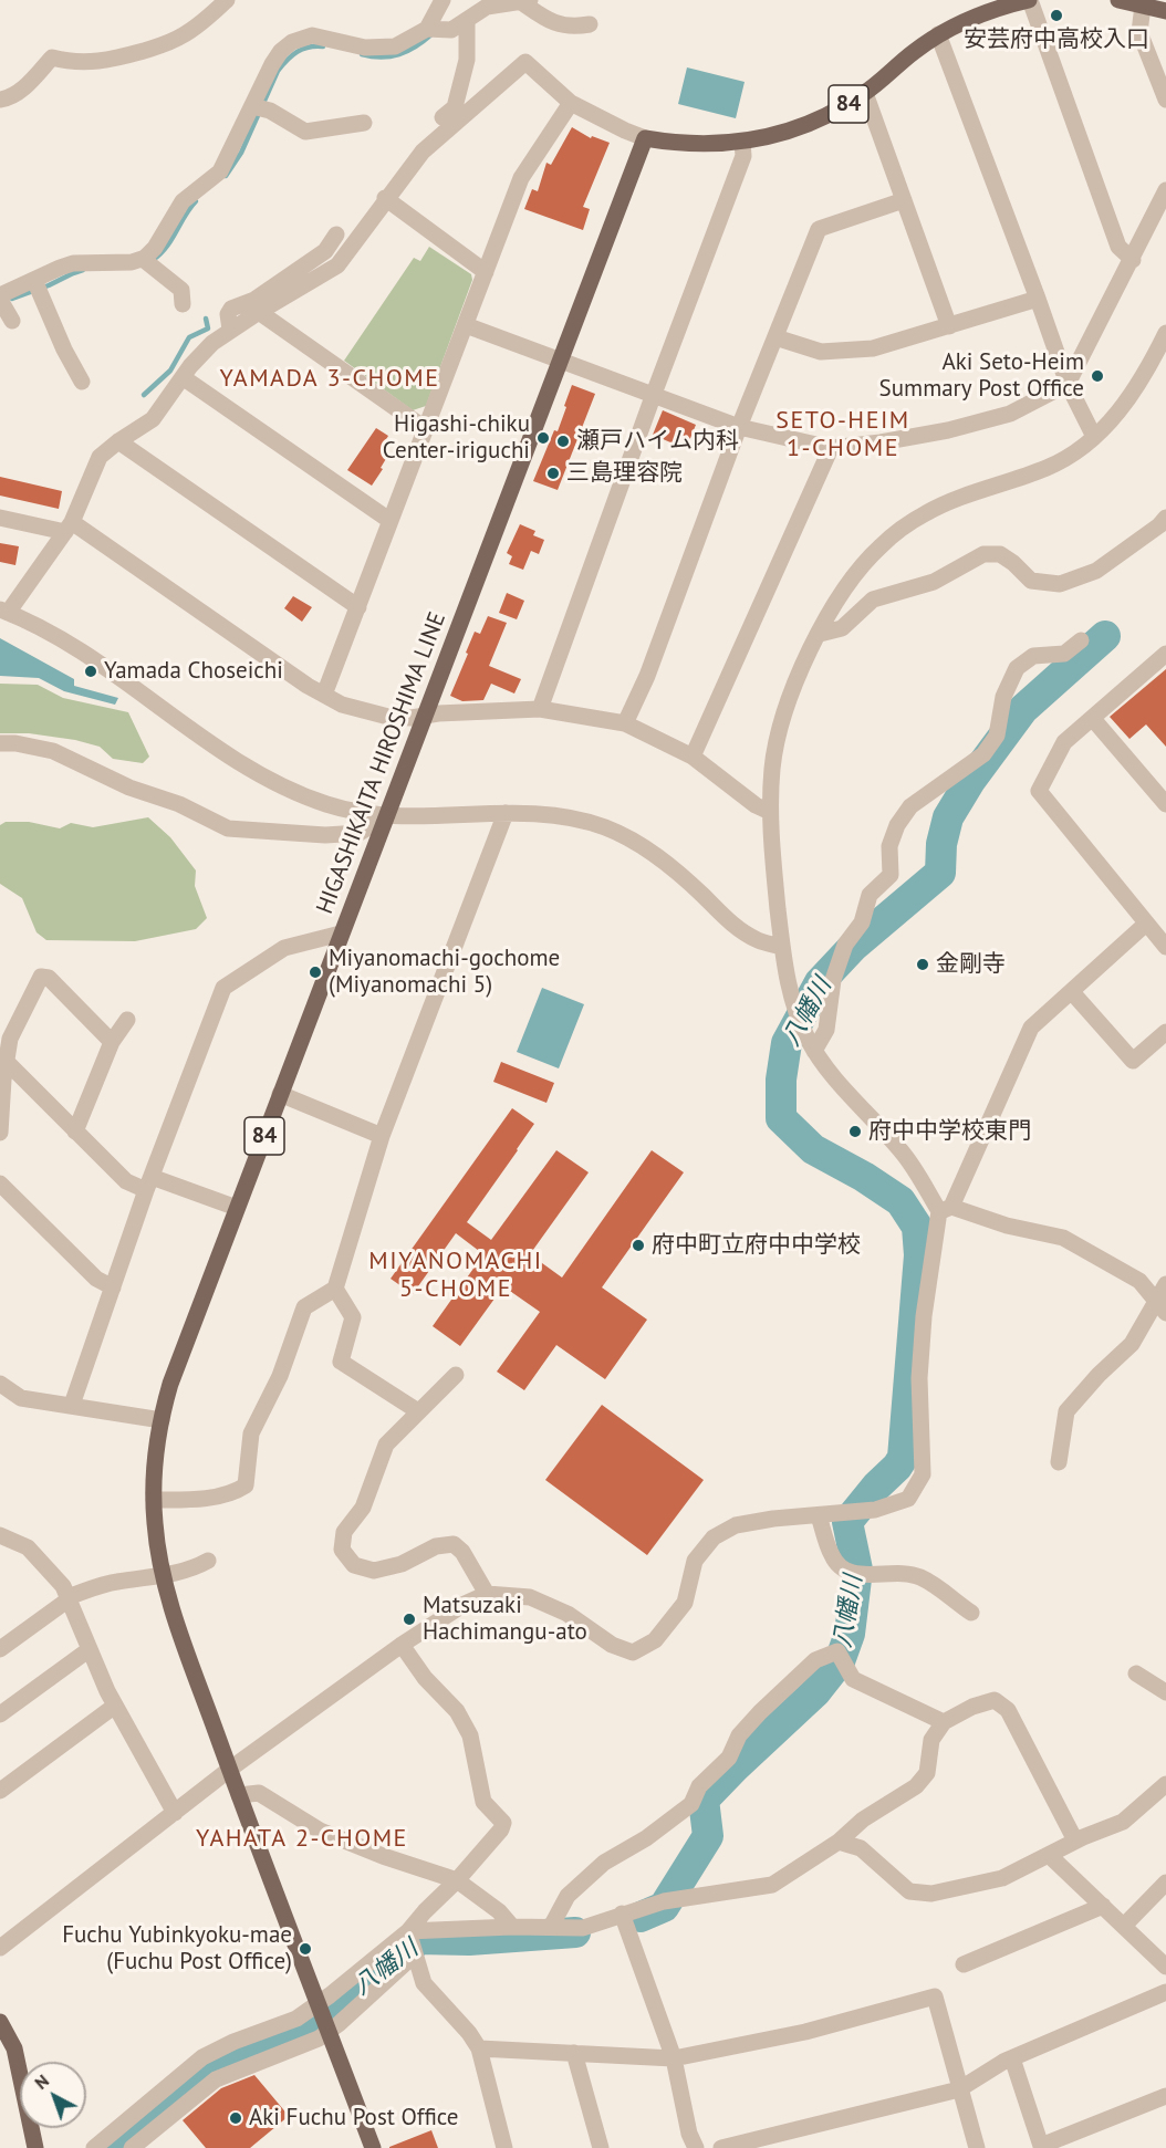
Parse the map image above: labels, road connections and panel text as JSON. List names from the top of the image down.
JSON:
{
  "streets": {
    "main road": ["84", "HIGASHIKAITA HIROSHIMA LINE"]
  },
  "crossings": [
    ["84", "HIGASHIKAITA HIROSHIMA LINE"]
  ],
  "districts": [
    "YAMADA 3-CHOME",
    "SETO-HEIM 1-CHOME",
    "MIYANOMACHI 5-CHOME",
    "YAHATA 2-CHOME"
  ],
  "water": ["八幡川"],
  "places": [
    "安芸府中高校入口",
    "Aki Seto-Heim Summary Post Office",
    "Higashi-chiku Center-iriguchi",
    "瀬戸ハイム内科",
    "三島理容院",
    "Yamada Choseichi",
    "金剛寺",
    "Miyanomachi-gochome (Miyanomachi 5)",
    "府中中学校東門",
    "府中町立府中中学校",
    "Matsuzaki Hachimangu-ato",
    "Fuchu Yubinkyoku-mae (Fuchu Post Office)",
    "Aki Fuchu Post Office"
  ],
  "north": "top left"
}
